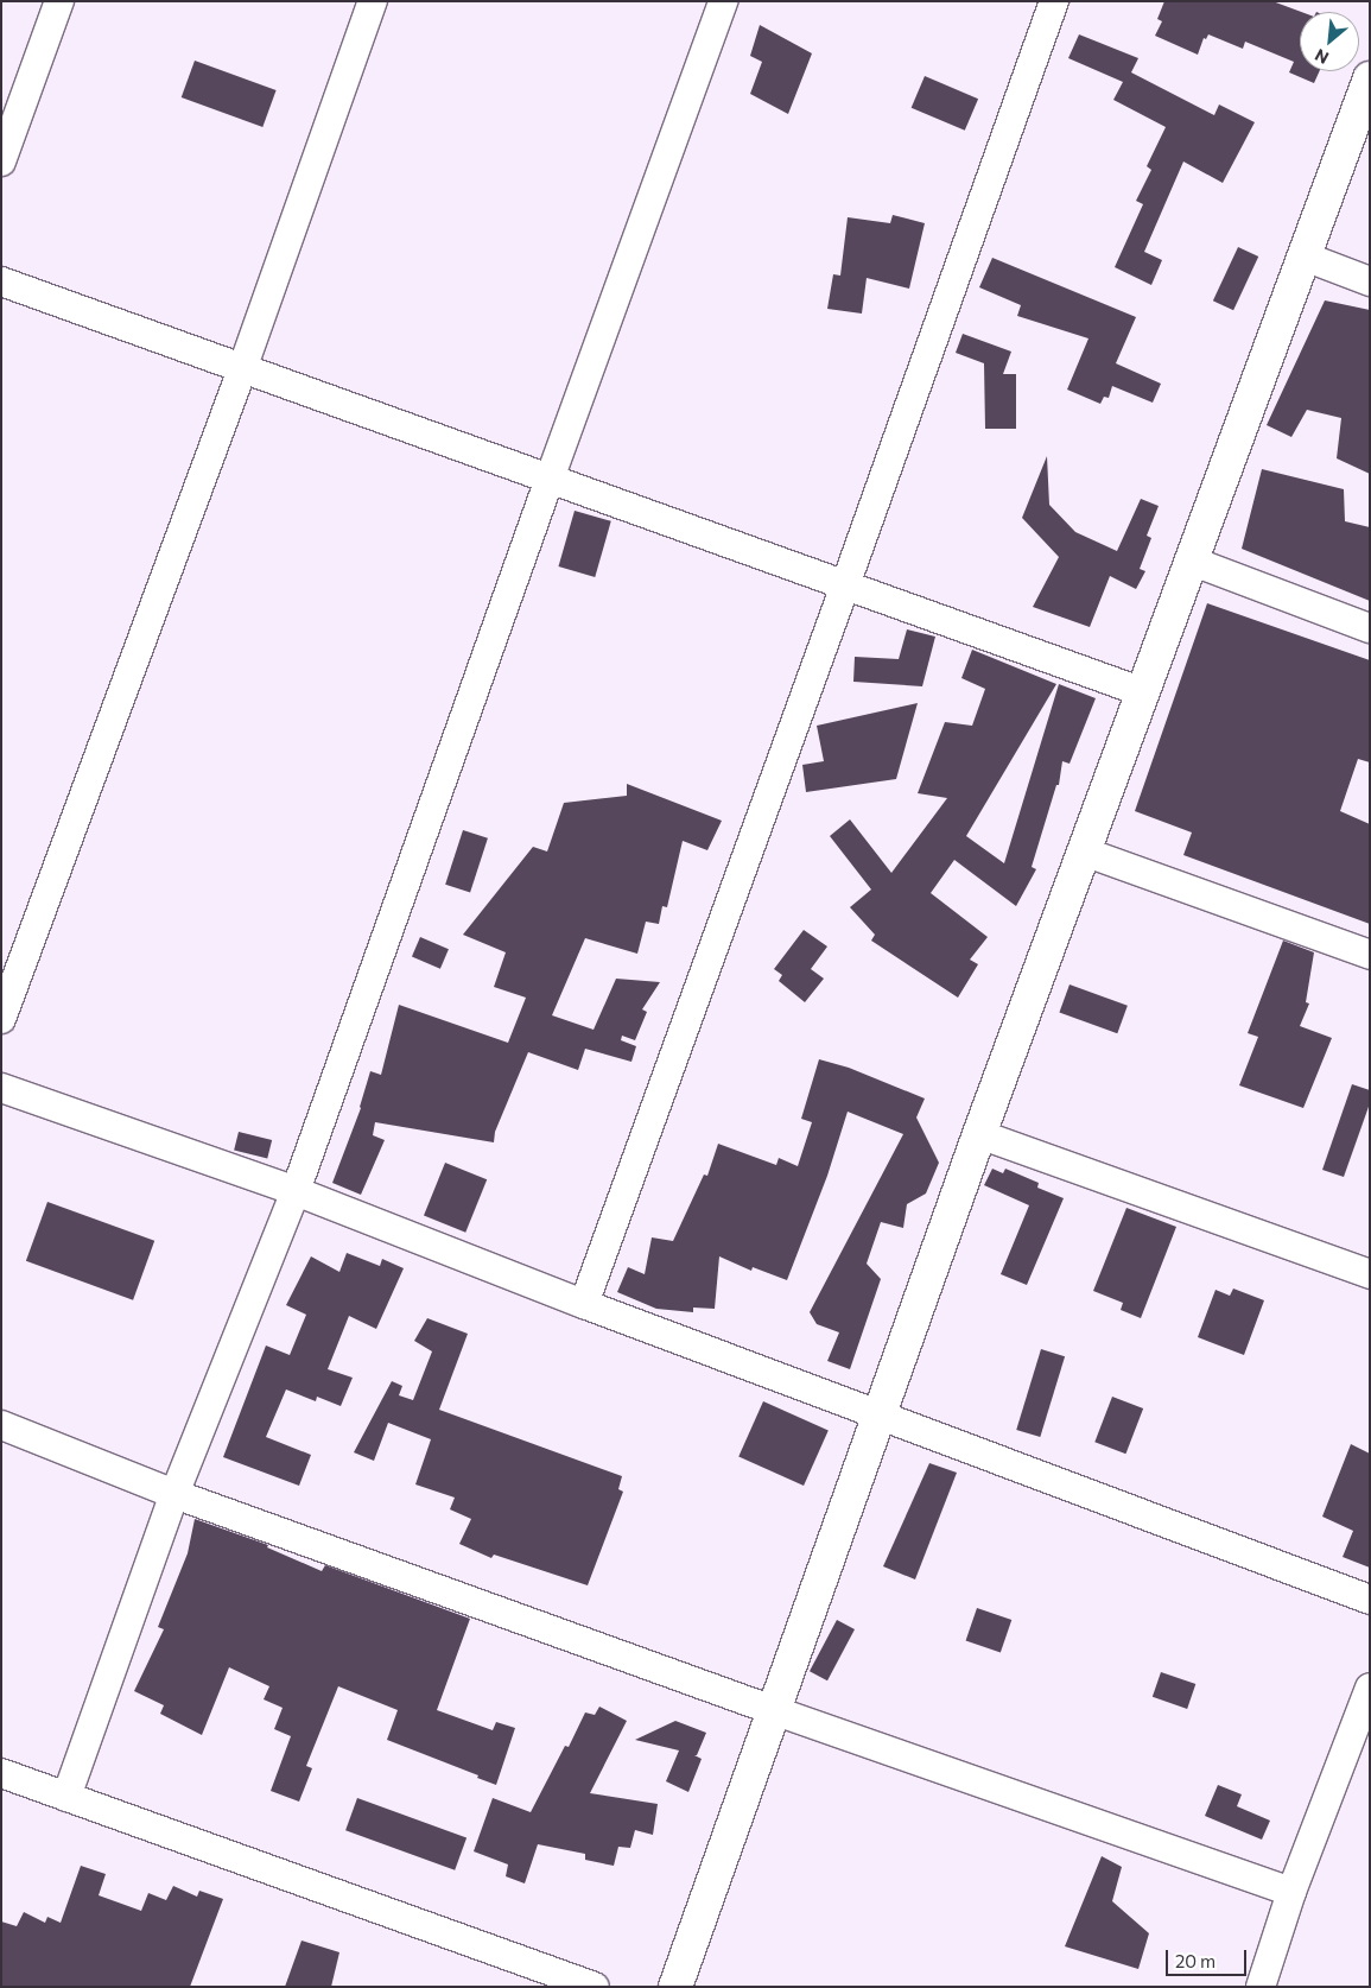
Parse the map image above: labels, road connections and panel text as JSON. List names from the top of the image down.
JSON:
{
  "scale_bar": "20 m",
  "north": "bottom left"
}
